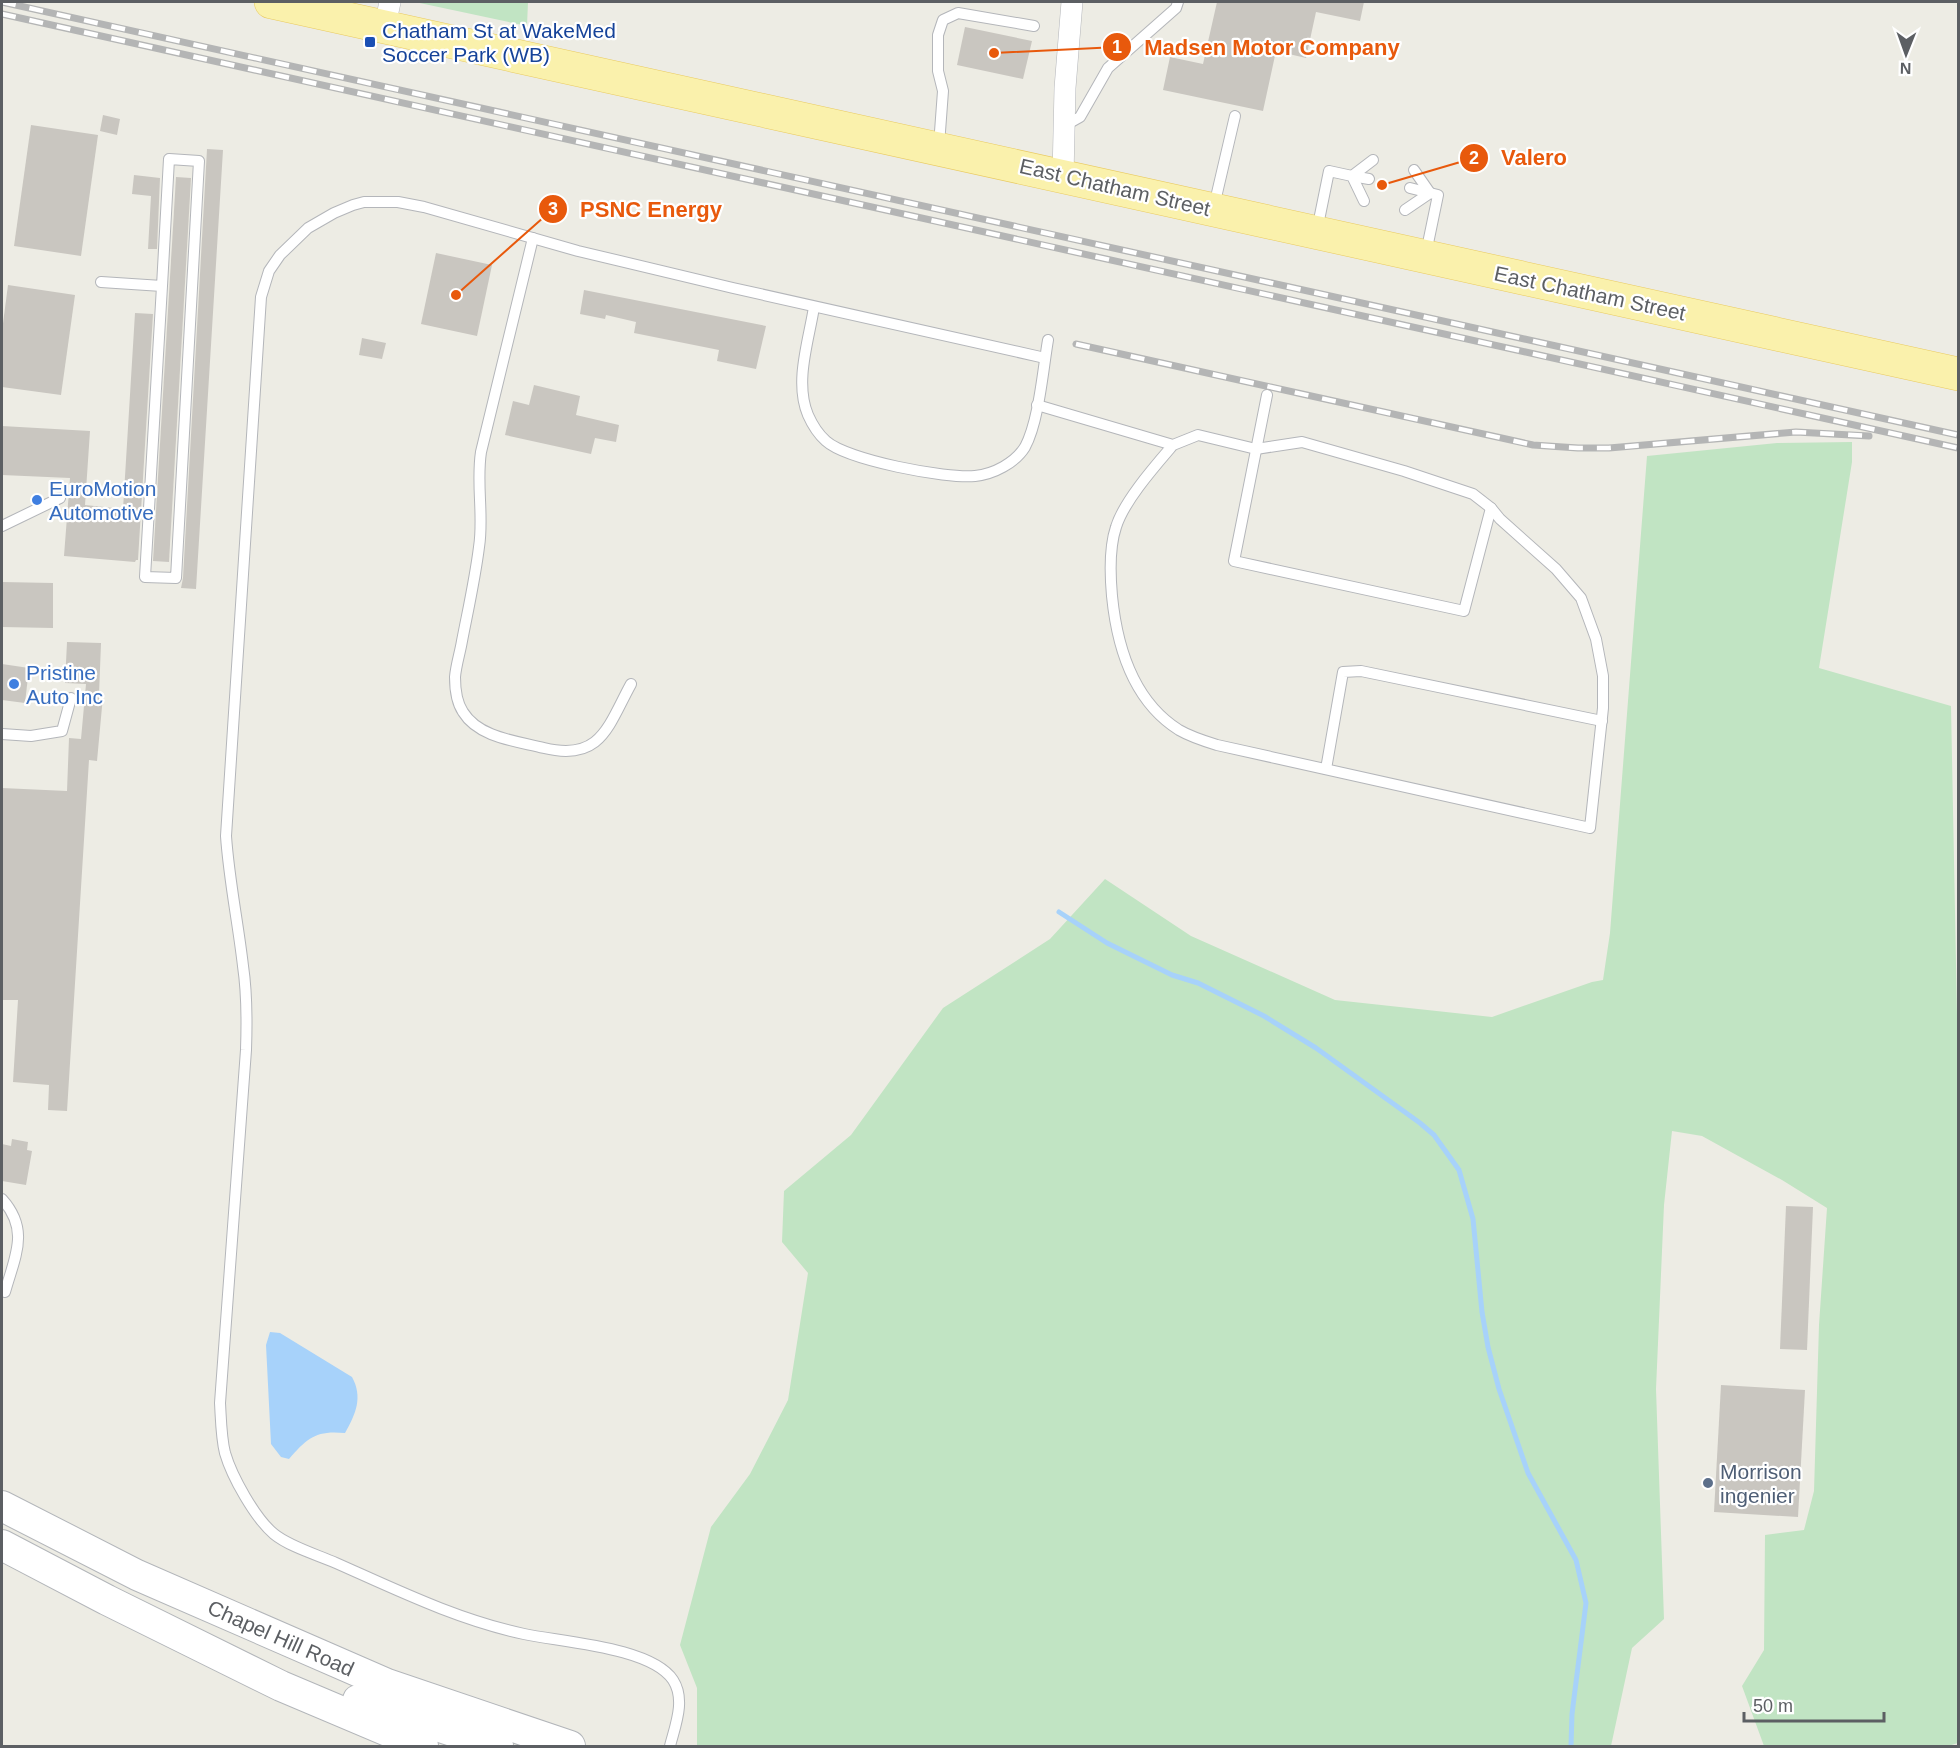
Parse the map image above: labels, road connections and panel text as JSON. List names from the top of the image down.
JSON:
{
  "streets": {
    "main road": ["East Chatham Street", "Chapel Hill Road"]
  },
  "places": {
    "transit": ["Chatham St at WakeMed Soccer Park (WB)"],
    "other": [
      "Madsen Motor Company",
      "Valero",
      "PSNC Energy",
      "EuroMotion Automotive",
      "Pristine Auto Inc",
      "Morrison ingenier"
    ]
  },
  "scale_bar": "50 m",
  "north": "bottom"
}
